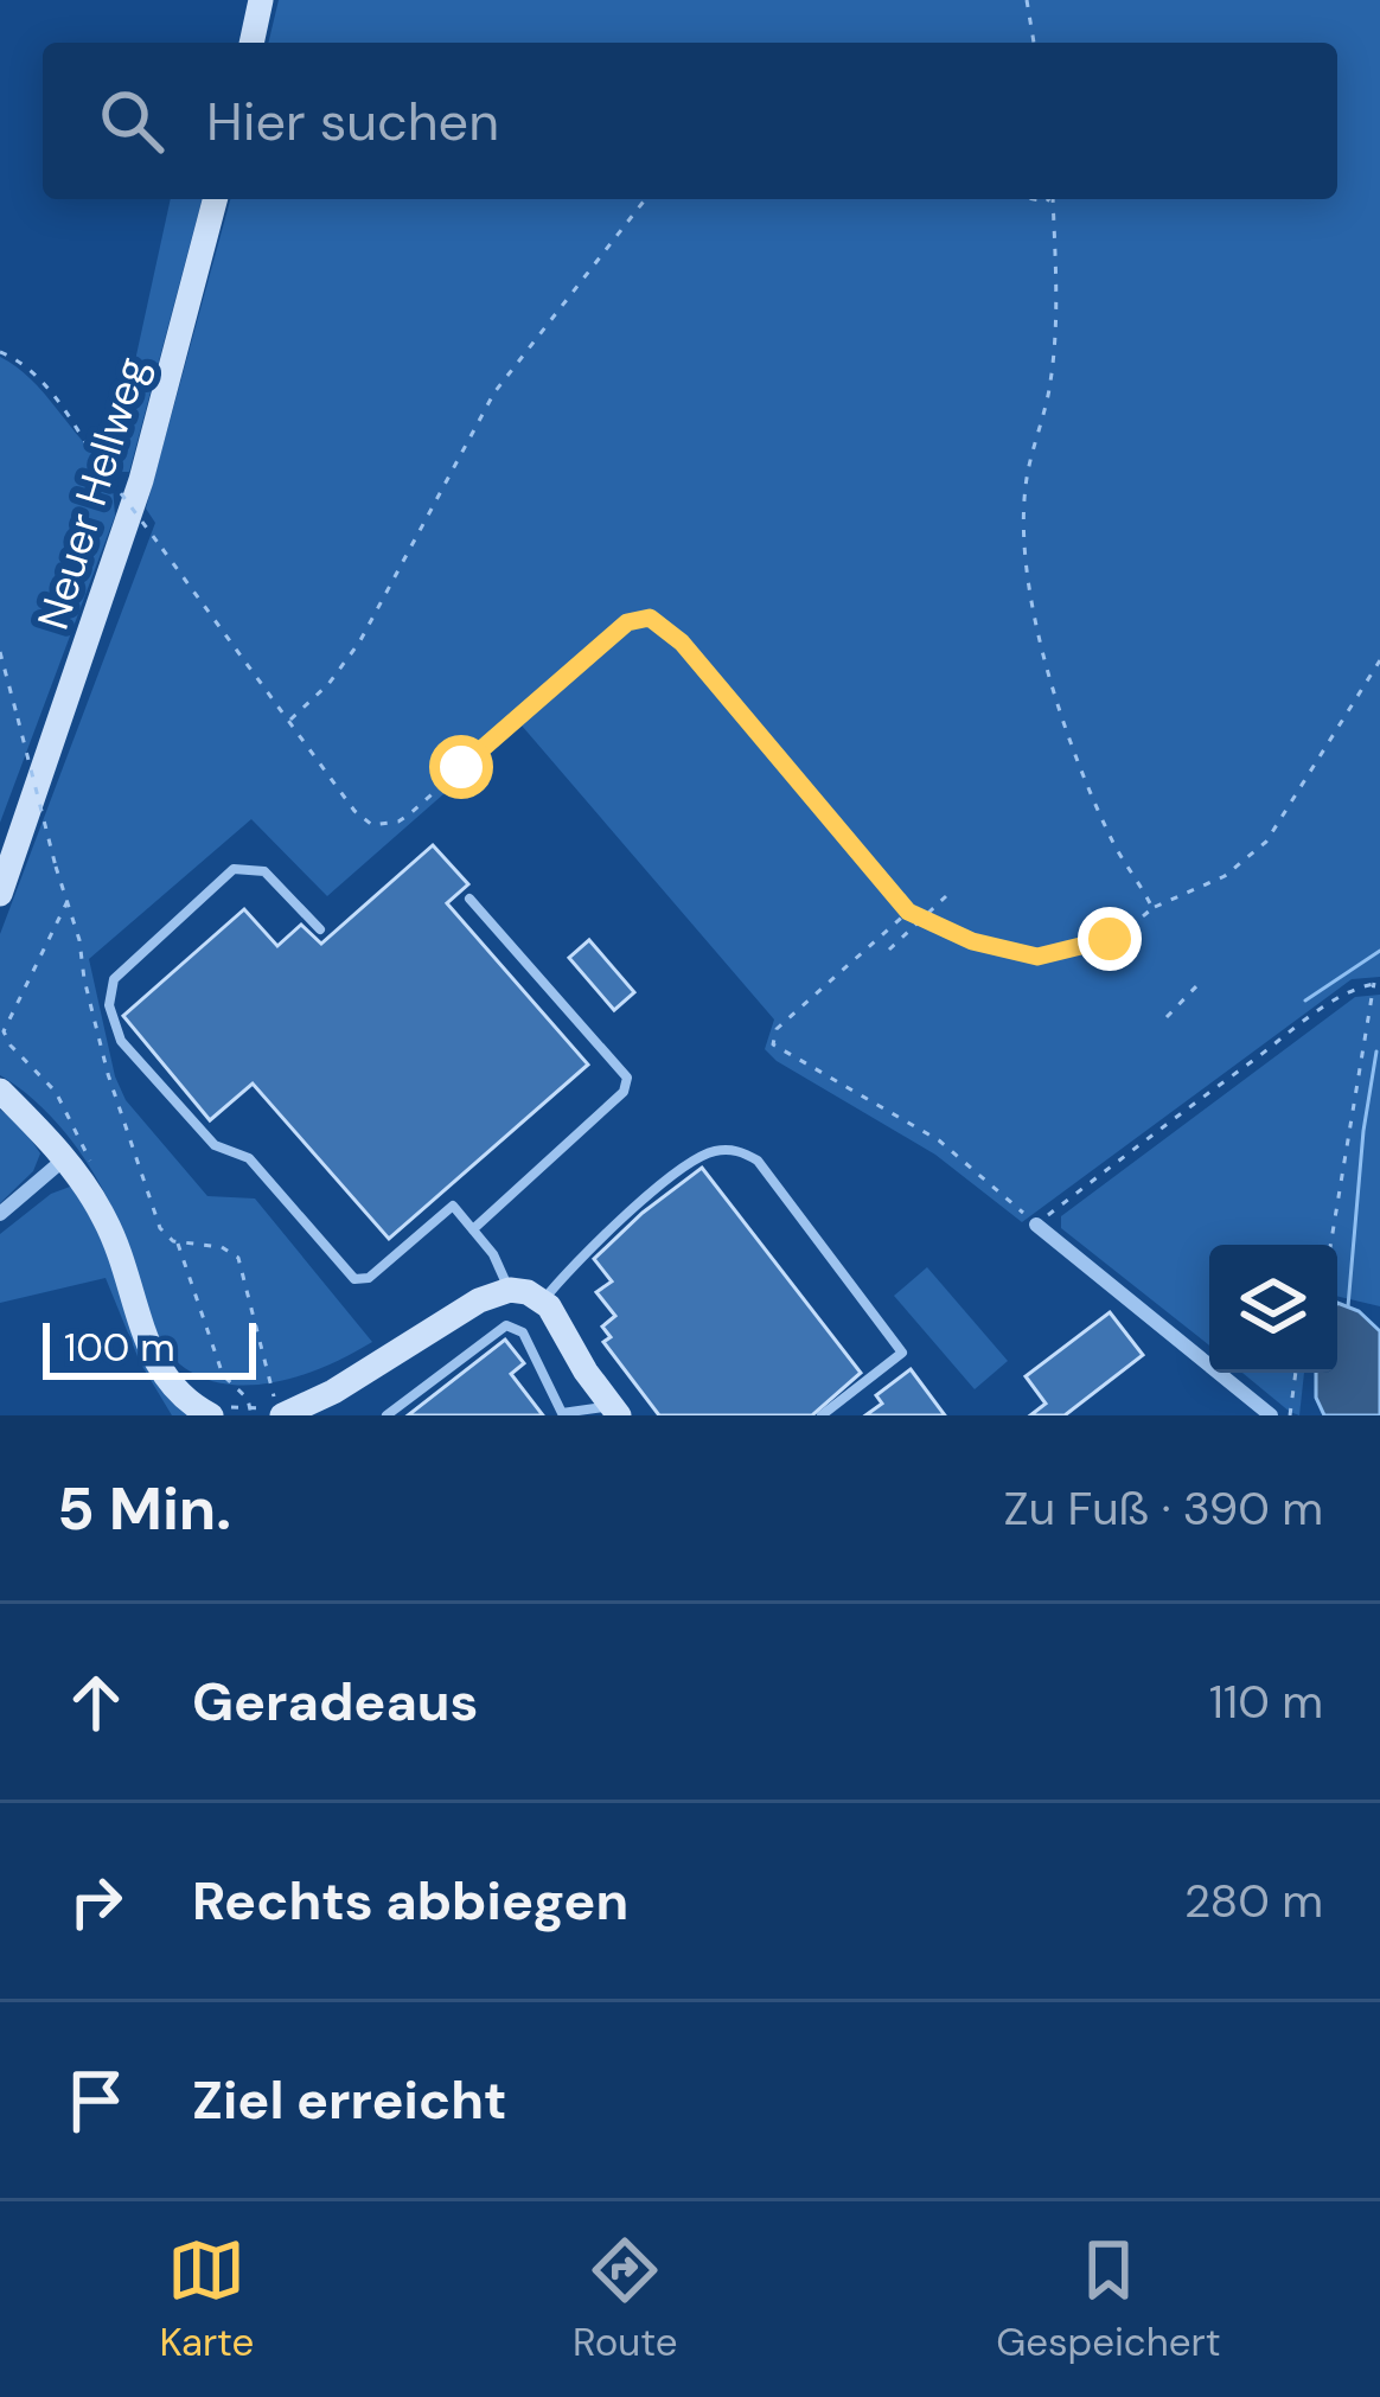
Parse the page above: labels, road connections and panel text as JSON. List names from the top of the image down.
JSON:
{
  "streets": {
    "street": ["Neuer Hellweg"]
  },
  "scale_bar": "100 m",
  "page": {
    "search": "Hier suchen",
    "scale": "100 m",
    "heading": ["5 Min.", "Zu Fuß · 390 m"],
    "list": [
      ["Geradeaus", "110 m"],
      ["Rechts abbiegen", "280 m"],
      "Ziel erreicht"
    ],
    "nav": ["Karte", "Route", "Gespeichert"]
  }
}
